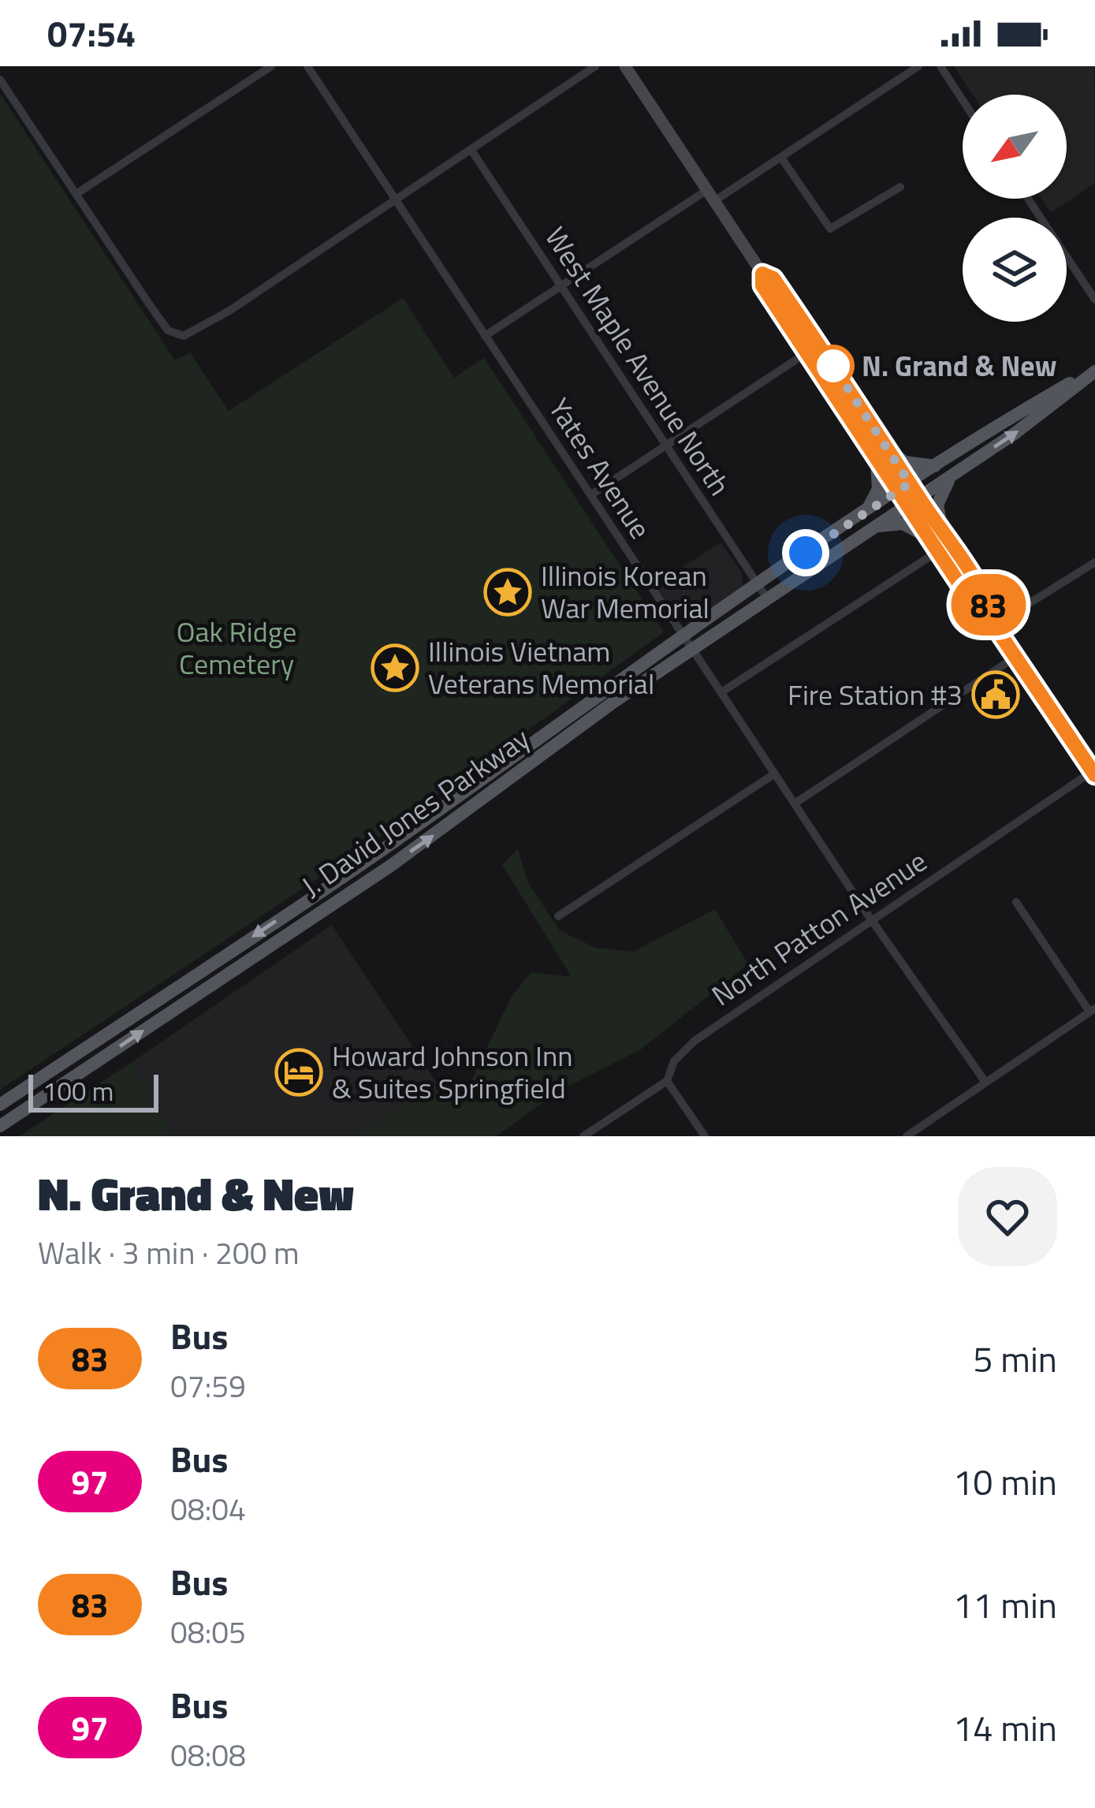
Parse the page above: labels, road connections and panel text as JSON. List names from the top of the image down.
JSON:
{
  "streets": {
    "main road": ["J. David Jones Parkway"],
    "street": ["West Maple Avenue North", "Yates Avenue", "North Patton Avenue"]
  },
  "crossings": [
    ["West Maple Avenue North", "J. David Jones Parkway"],
    ["Yates Avenue", "J. David Jones Parkway"],
    ["Yates Avenue", "North Patton Avenue"]
  ],
  "parks": ["Oak Ridge Cemetery"],
  "places": {
    "other": ["N. Grand & New"],
    "place": ["Illinois Korean War Memorial", "Illinois Vietnam Veterans Memorial"],
    "public building": ["Fire Station #3"],
    "hotel": ["Howard Johnson Inn & Suites Springfield"]
  },
  "lines": ["bus line 83"],
  "scale_bar": "100 m",
  "north": "bottom left",
  "page": {
    "status": "07:54",
    "on_map": "83",
    "scale": "100 m",
    "heading": ["N. Grand & New", "Walk · 3 min · 200 m"],
    "list": [
      {
        "mark": "83",
        "name": "Bus",
        "note": "07:59",
        "value": "5 min"
      },
      {
        "mark": "97",
        "name": "Bus",
        "note": "08:04",
        "value": "10 min"
      },
      {
        "mark": "83",
        "name": "Bus",
        "note": "08:05",
        "value": "11 min"
      },
      {
        "mark": "97",
        "name": "Bus",
        "note": "08:08",
        "value": "14 min"
      }
    ]
  }
}
